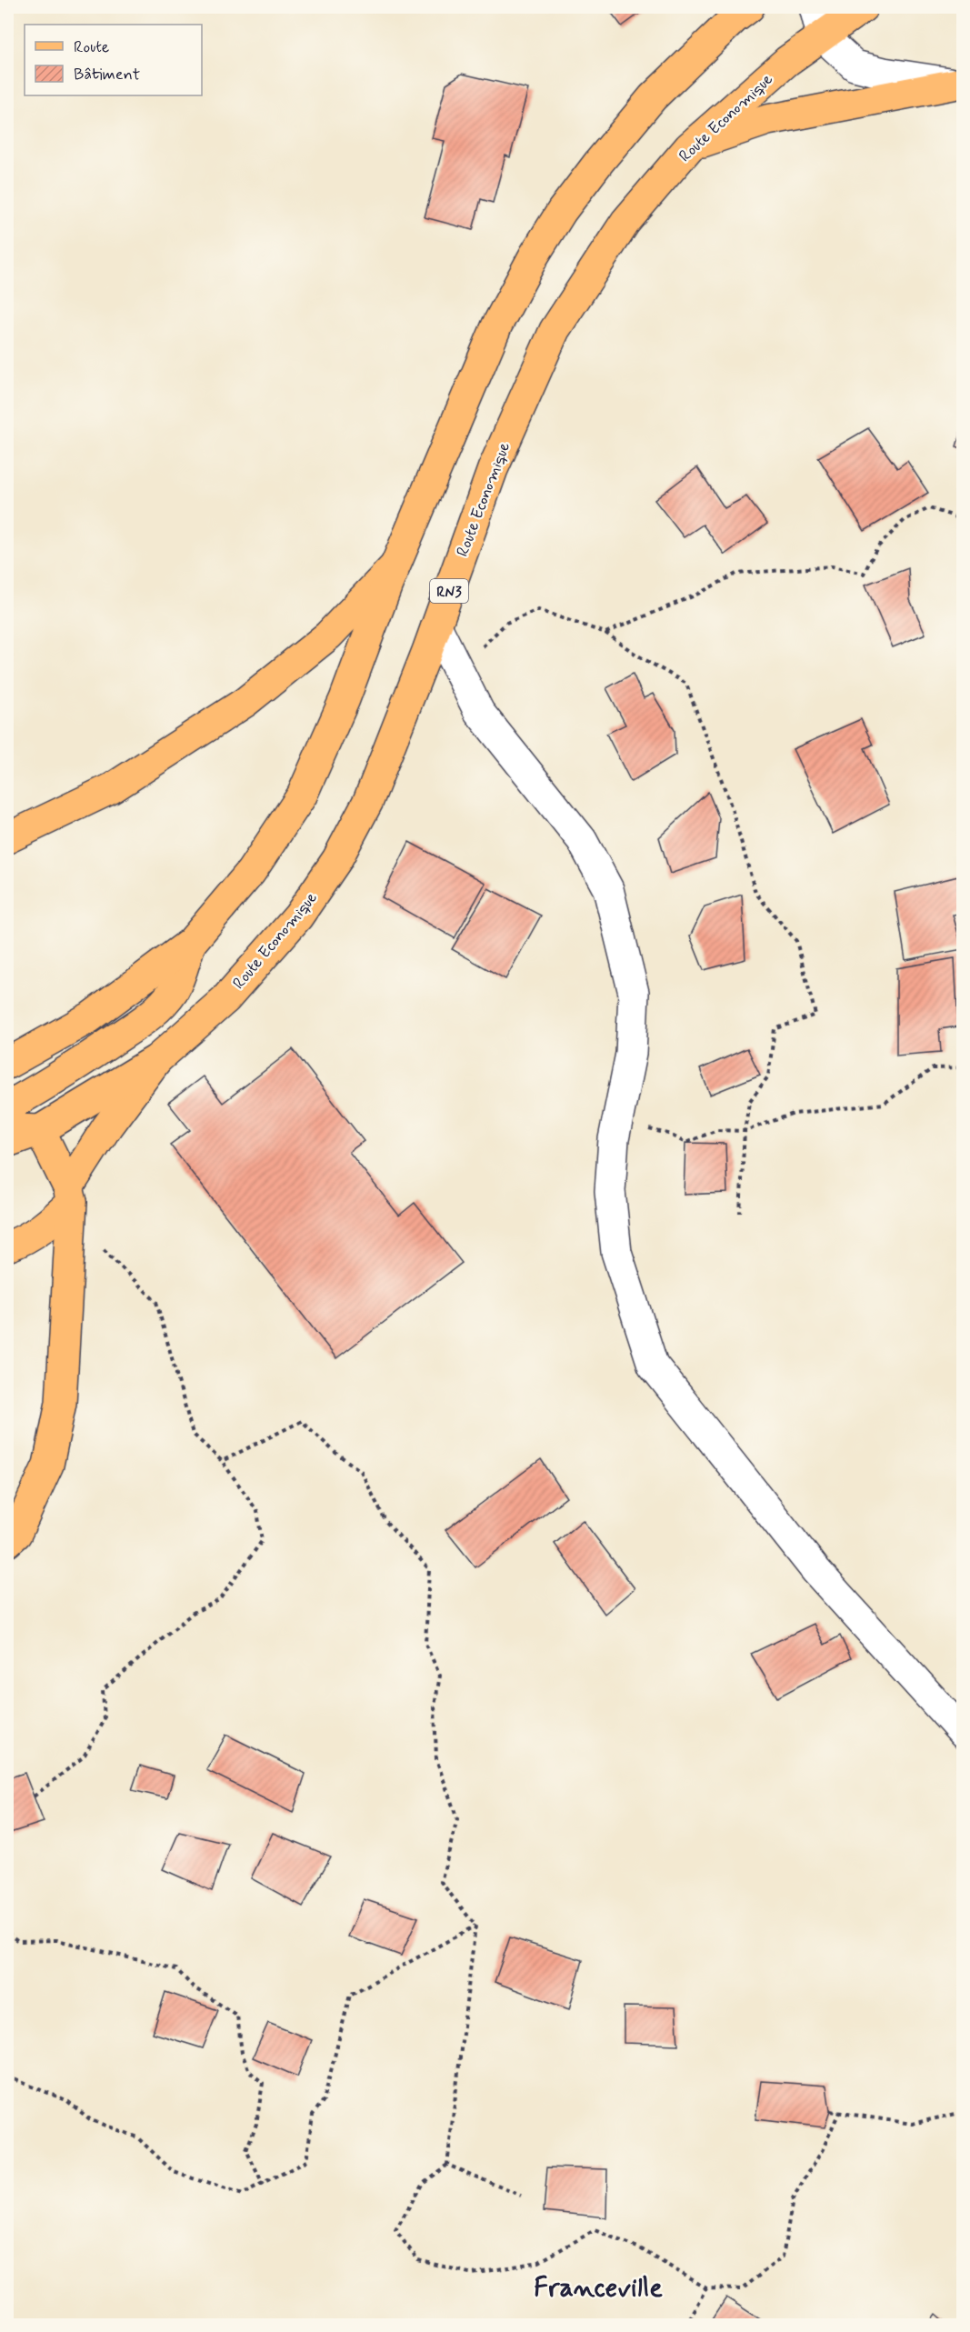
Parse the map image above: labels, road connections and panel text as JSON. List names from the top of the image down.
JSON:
{
  "streets": {
    "main road": ["Route Economique", "RN3"]
  },
  "districts": ["Franceville"],
  "legend": ["Route", "Bâtiment"]
}
